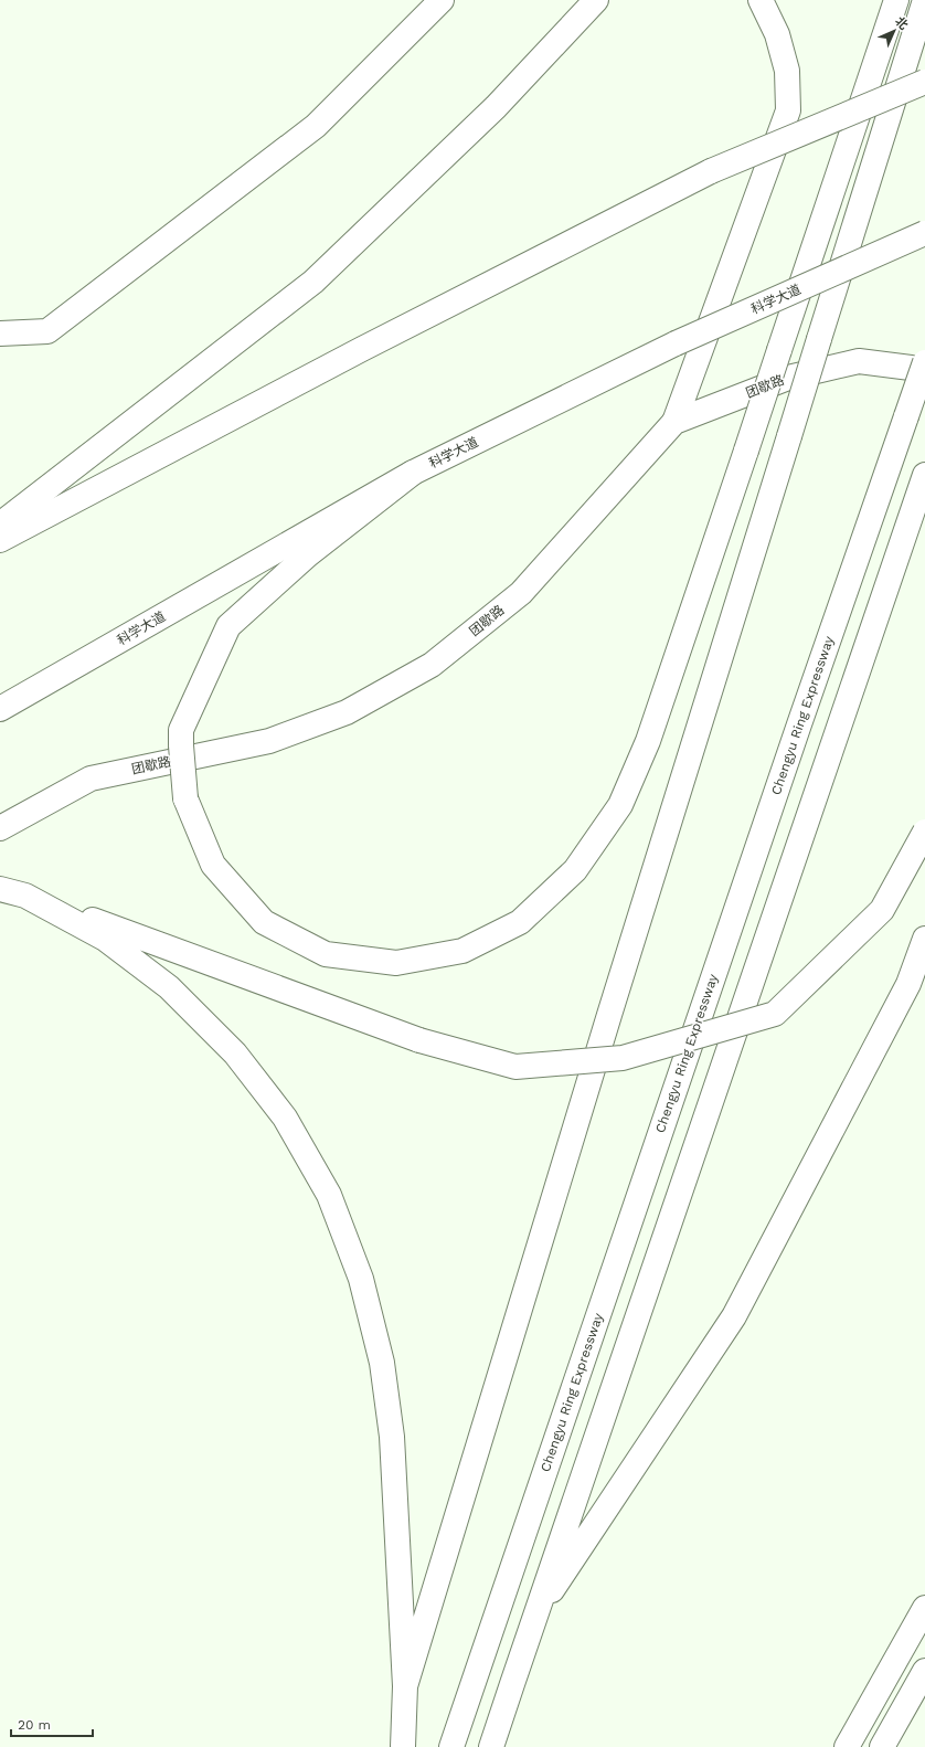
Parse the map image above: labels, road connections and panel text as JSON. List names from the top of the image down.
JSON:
{
  "streets": {
    "main road": ["科学大道", "团歇路", "Chengyu Ring Expressway"]
  },
  "scale_bar": "20 m",
  "north": "top right"
}
